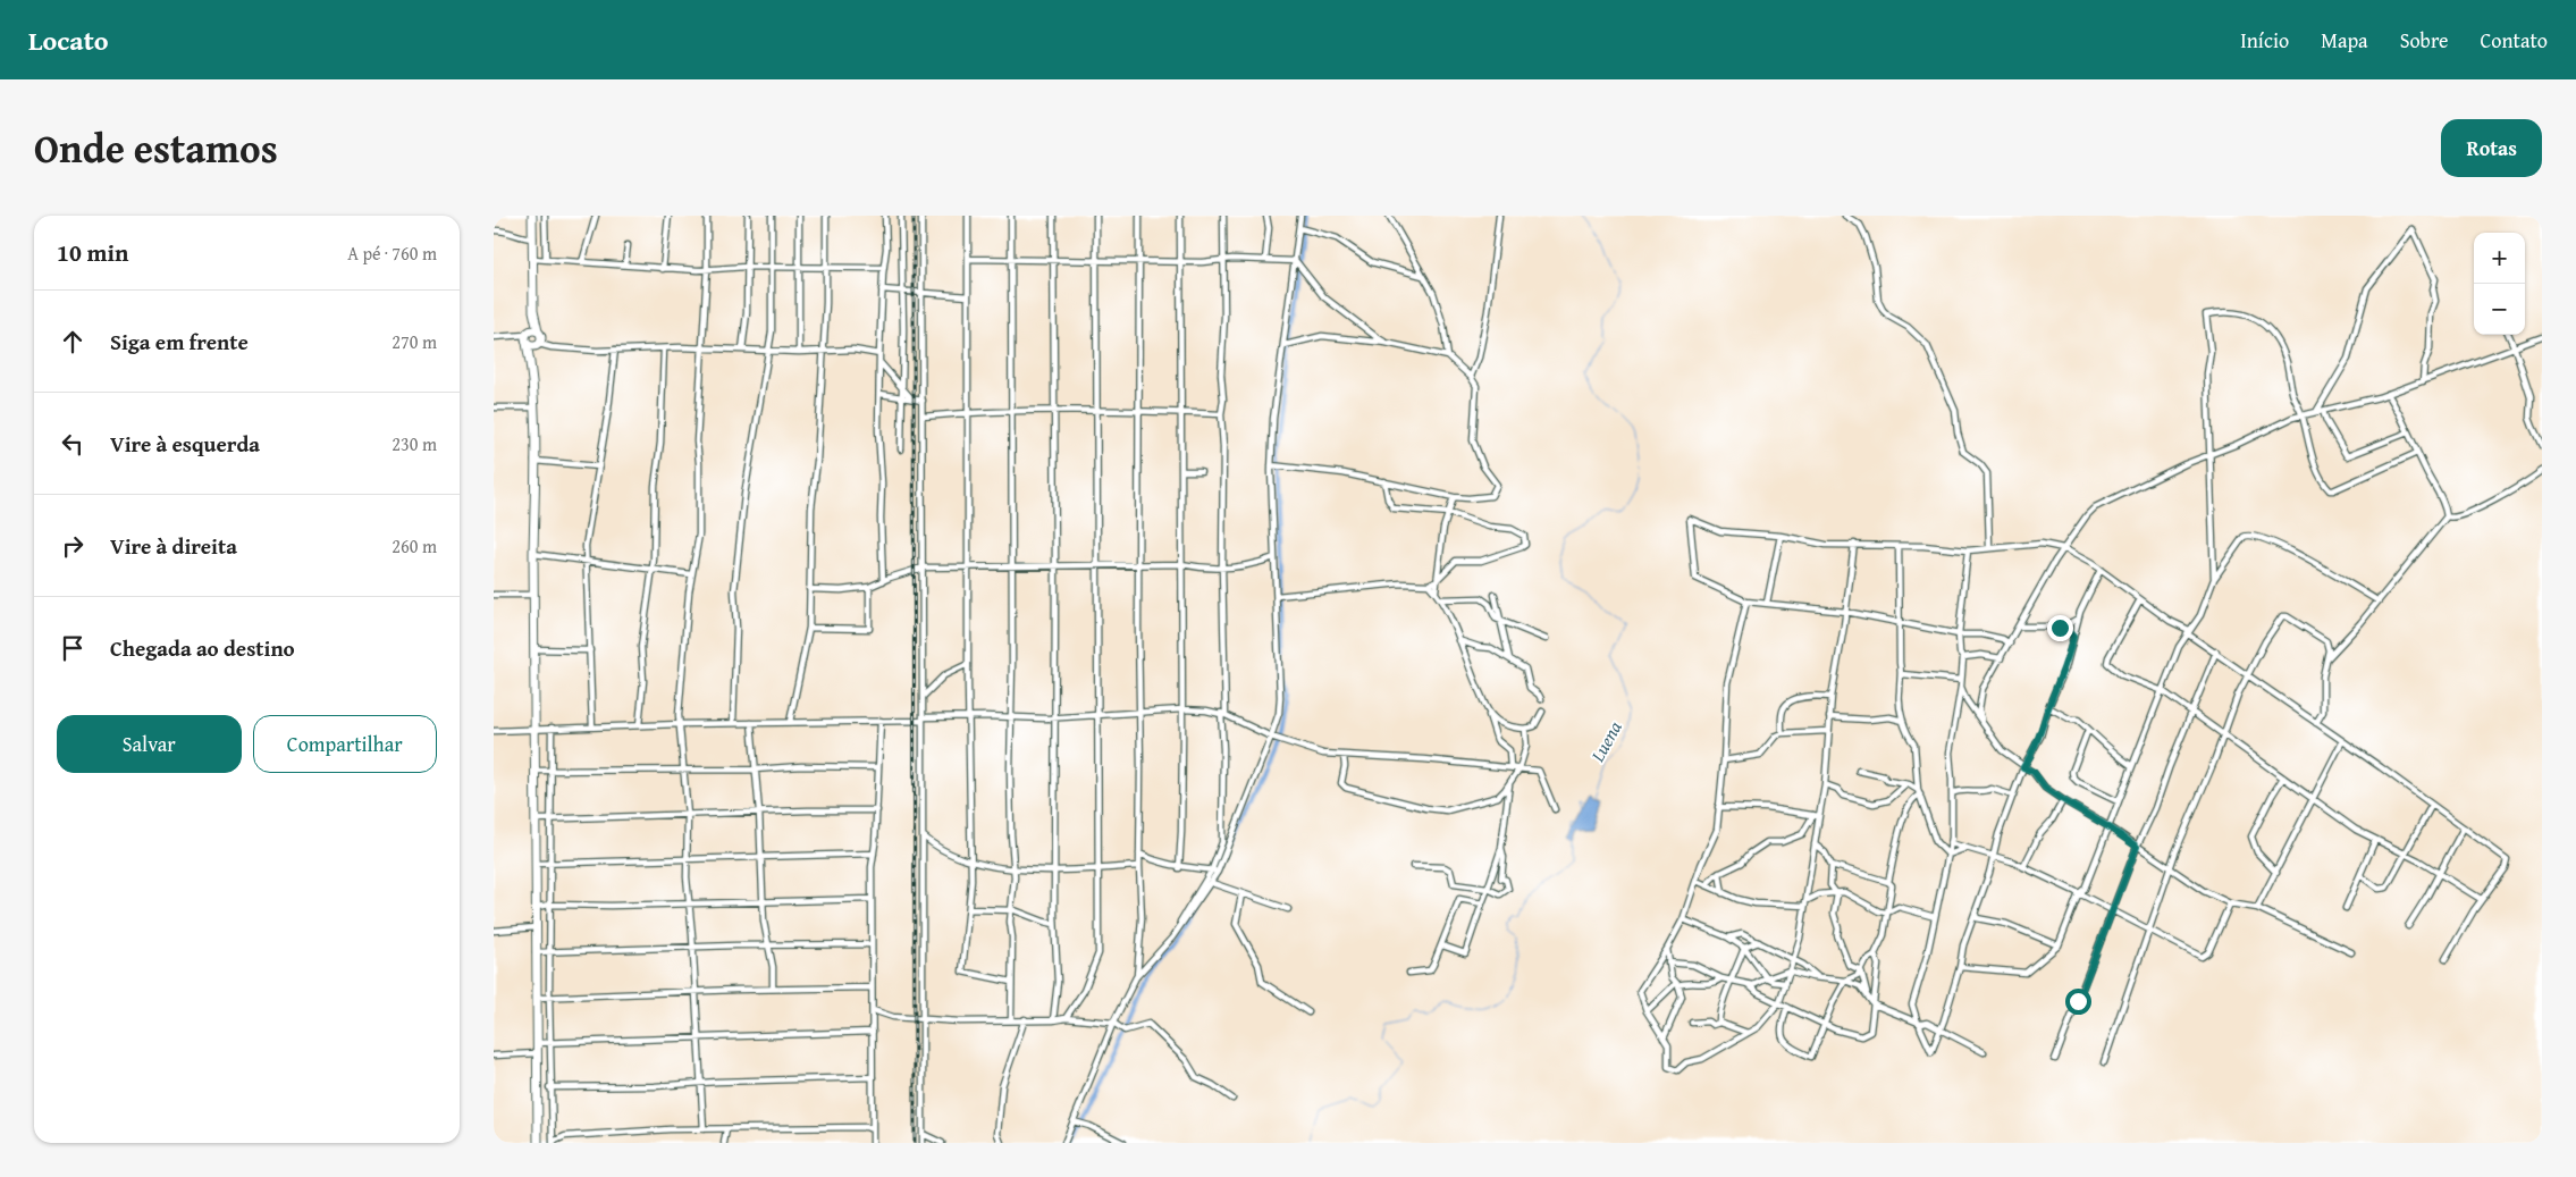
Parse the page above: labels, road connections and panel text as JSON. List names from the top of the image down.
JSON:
{
  "water": ["Luena"],
  "page": {
    "header": "Locato",
    "nav": [
      "Início",
      "Mapa",
      "Sobre",
      "Contato"
    ],
    "title": "Onde estamos",
    "buttons": [
      "Rotas",
      ["Salvar", "Compartilhar"]
    ],
    "heading": ["10 min", "A pé · 760 m"],
    "map_buttons": ["+", "−"],
    "list": [
      ["Siga em frente", "270 m"],
      ["Vire à esquerda", "230 m"],
      ["Vire à direita", "260 m"],
      "Chegada ao destino"
    ]
  }
}
